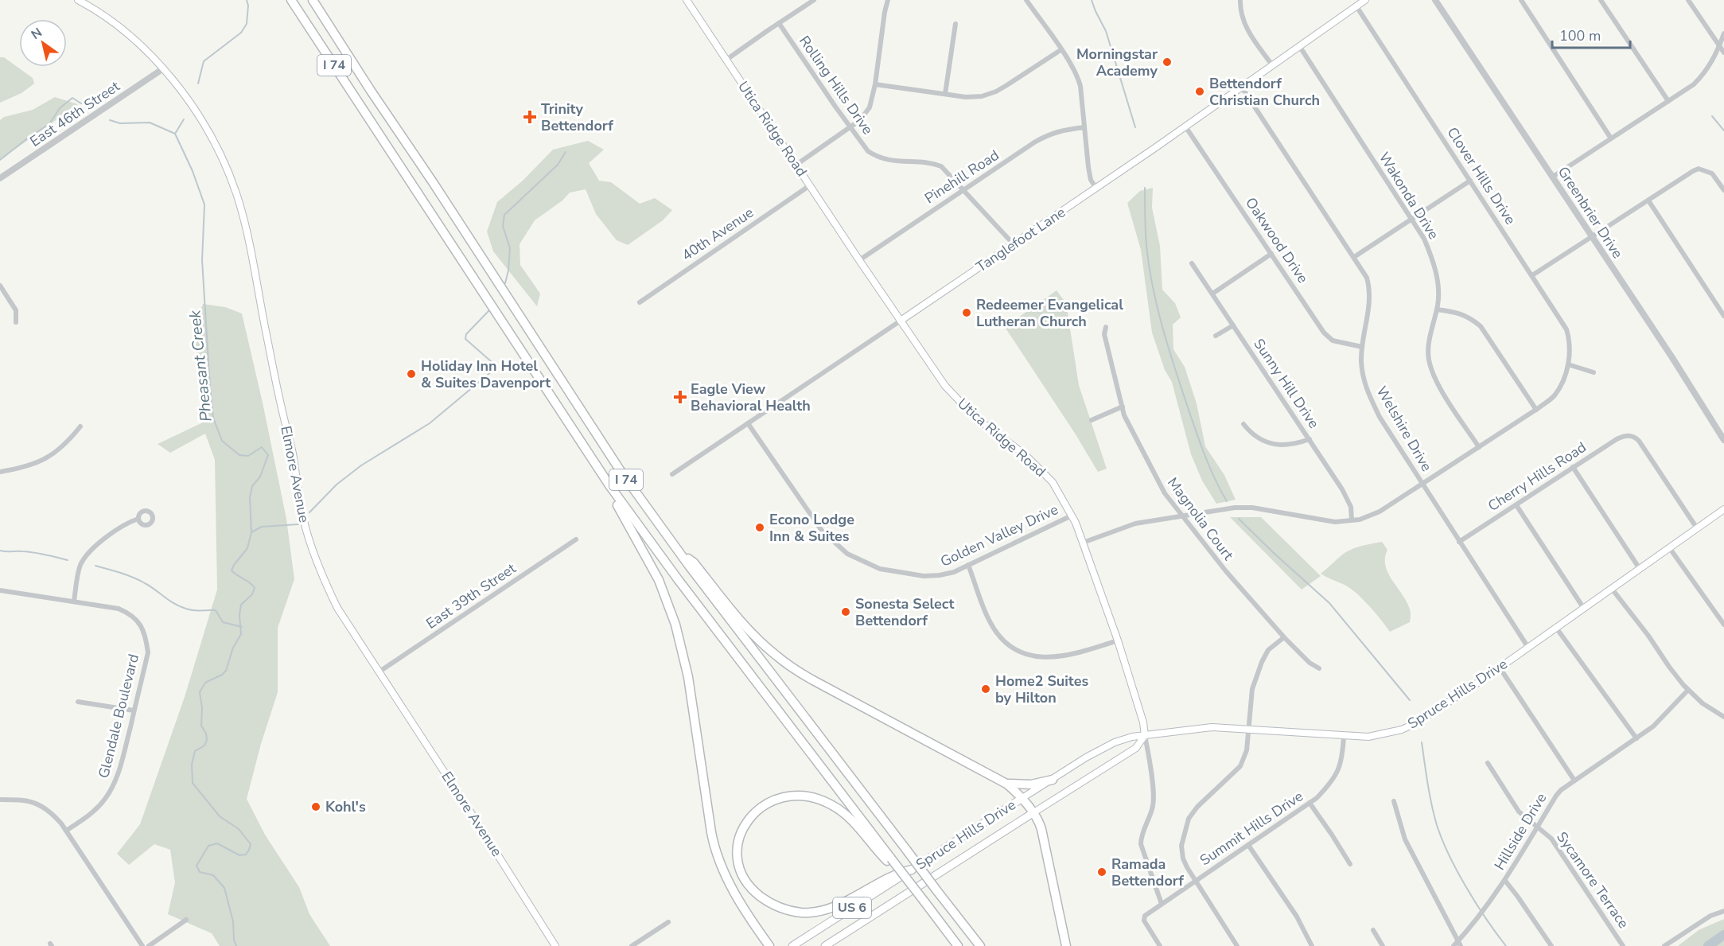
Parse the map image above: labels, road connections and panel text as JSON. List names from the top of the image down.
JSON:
{
  "streets": {
    "highway": ["I 74"],
    "main road": [
      "Utica Ridge Road",
      "Tanglefoot Lane",
      "Elmore Avenue",
      "Spruce Hills Drive",
      "US 6"
    ],
    "street": [
      "Rolling Hills Drive",
      "East 46th Street",
      "Clover Hills Drive",
      "Pinehill Road",
      "Wakonda Drive",
      "Greenbrier Drive",
      "40th Avenue",
      "Oakwood Drive",
      "Sunny Hill Drive",
      "Welshire Drive",
      "Cherry Hills Road",
      "Magnolia Court",
      "Golden Valley Drive",
      "East 39th Street",
      "Glendale Boulevard",
      "Summit Hills Drive",
      "Hillside Drive",
      "Sycamore Terrace"
    ]
  },
  "crossings": [
    ["Rolling Hills Drive", "Pinehill Road"],
    ["Rolling Hills Drive", "Tanglefoot Lane"],
    ["East 46th Street", "Elmore Avenue"],
    ["Utica Ridge Road", "Pinehill Road"],
    ["Utica Ridge Road", "40th Avenue"],
    ["Utica Ridge Road", "Tanglefoot Lane"],
    ["Utica Ridge Road", "Golden Valley Drive"],
    ["Utica Ridge Road", "Spruce Hills Drive"],
    ["Utica Ridge Road", "Summit Hills Drive"],
    ["Clover Hills Drive", "Tanglefoot Lane"],
    ["Wakonda Drive", "Tanglefoot Lane"],
    ["Tanglefoot Lane", "Oakwood Drive"],
    ["Tanglefoot Lane", "Welshire Drive"],
    ["Tanglefoot Lane", "Golden Valley Drive"],
    ["Oakwood Drive", "Welshire Drive"],
    ["Welshire Drive", "Cherry Hills Road"],
    ["Welshire Drive", "Spruce Hills Drive"],
    ["Elmore Avenue", "East 39th Street"],
    ["Cherry Hills Road", "Spruce Hills Drive"],
    ["Spruce Hills Drive", "Summit Hills Drive"],
    ["Hillside Drive", "Sycamore Terrace"]
  ],
  "water": ["Pheasant Creek"],
  "places": {
    "other": [
      "Morningstar Academy",
      "Bettendorf Christian Church",
      "Redeemer Evangelical Lutheran Church",
      "Holiday Inn Hotel & Suites Davenport",
      "Econo Lodge Inn & Suites",
      "Sonesta Select Bettendorf",
      "Home2 Suites by Hilton",
      "Kohl's",
      "Ramada Bettendorf"
    ],
    "health": ["Trinity Bettendorf", "Eagle View Behavioral Health"]
  },
  "scale_bar": "100 m",
  "north": "top left"
}
